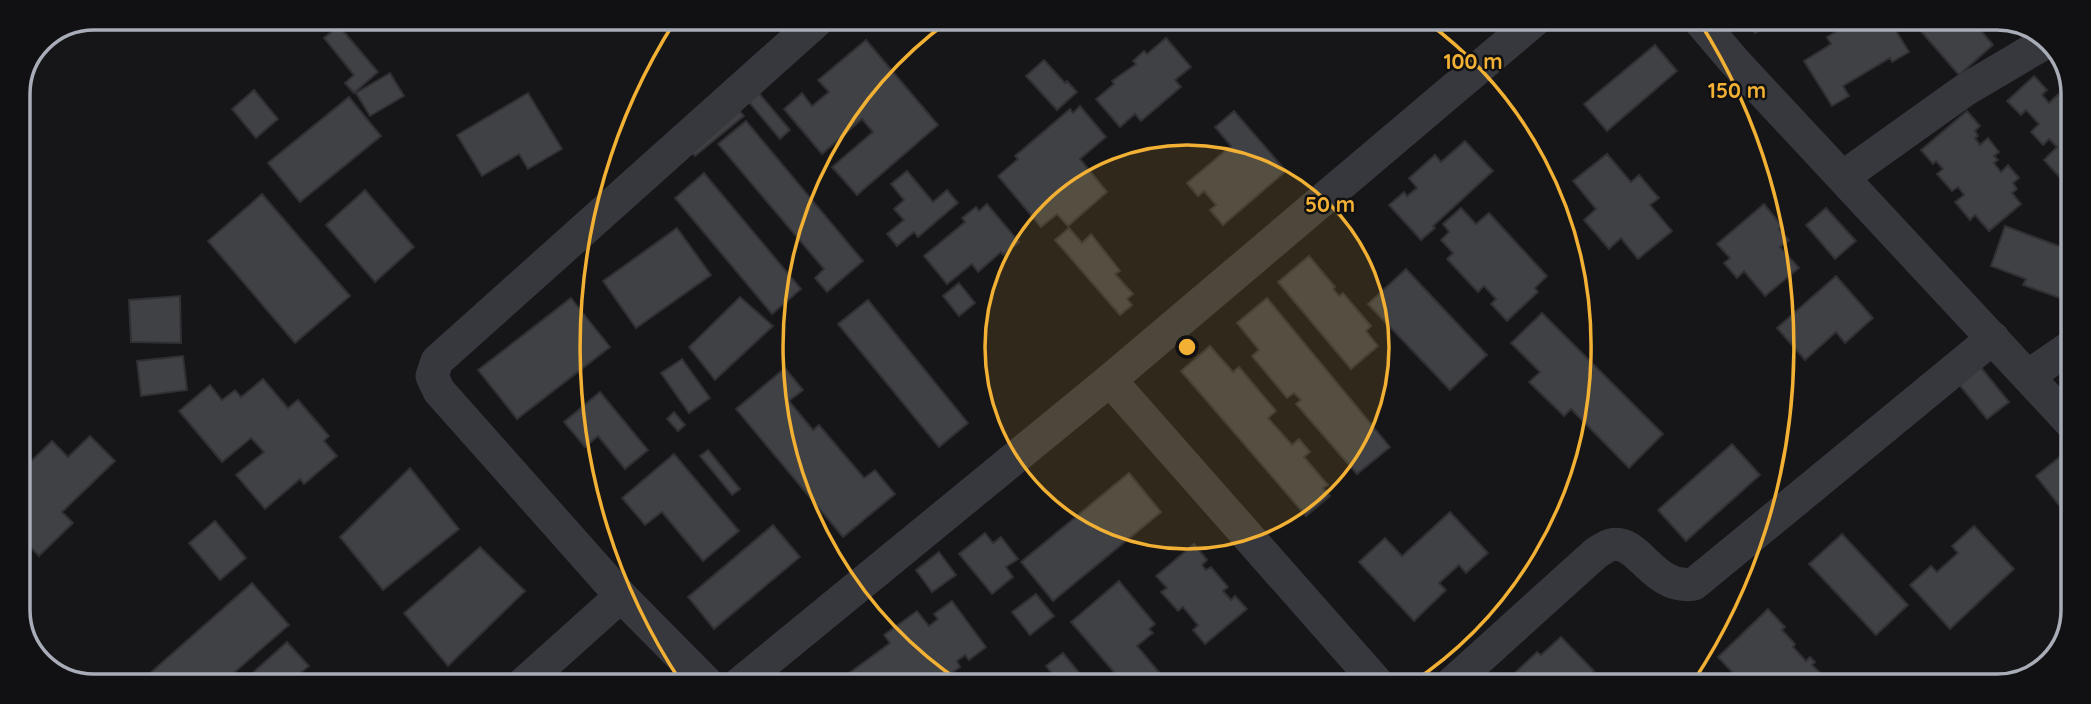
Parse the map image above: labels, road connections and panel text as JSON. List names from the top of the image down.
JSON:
{
  "rings": ["100 m", "150 m", "50 m"]
}
